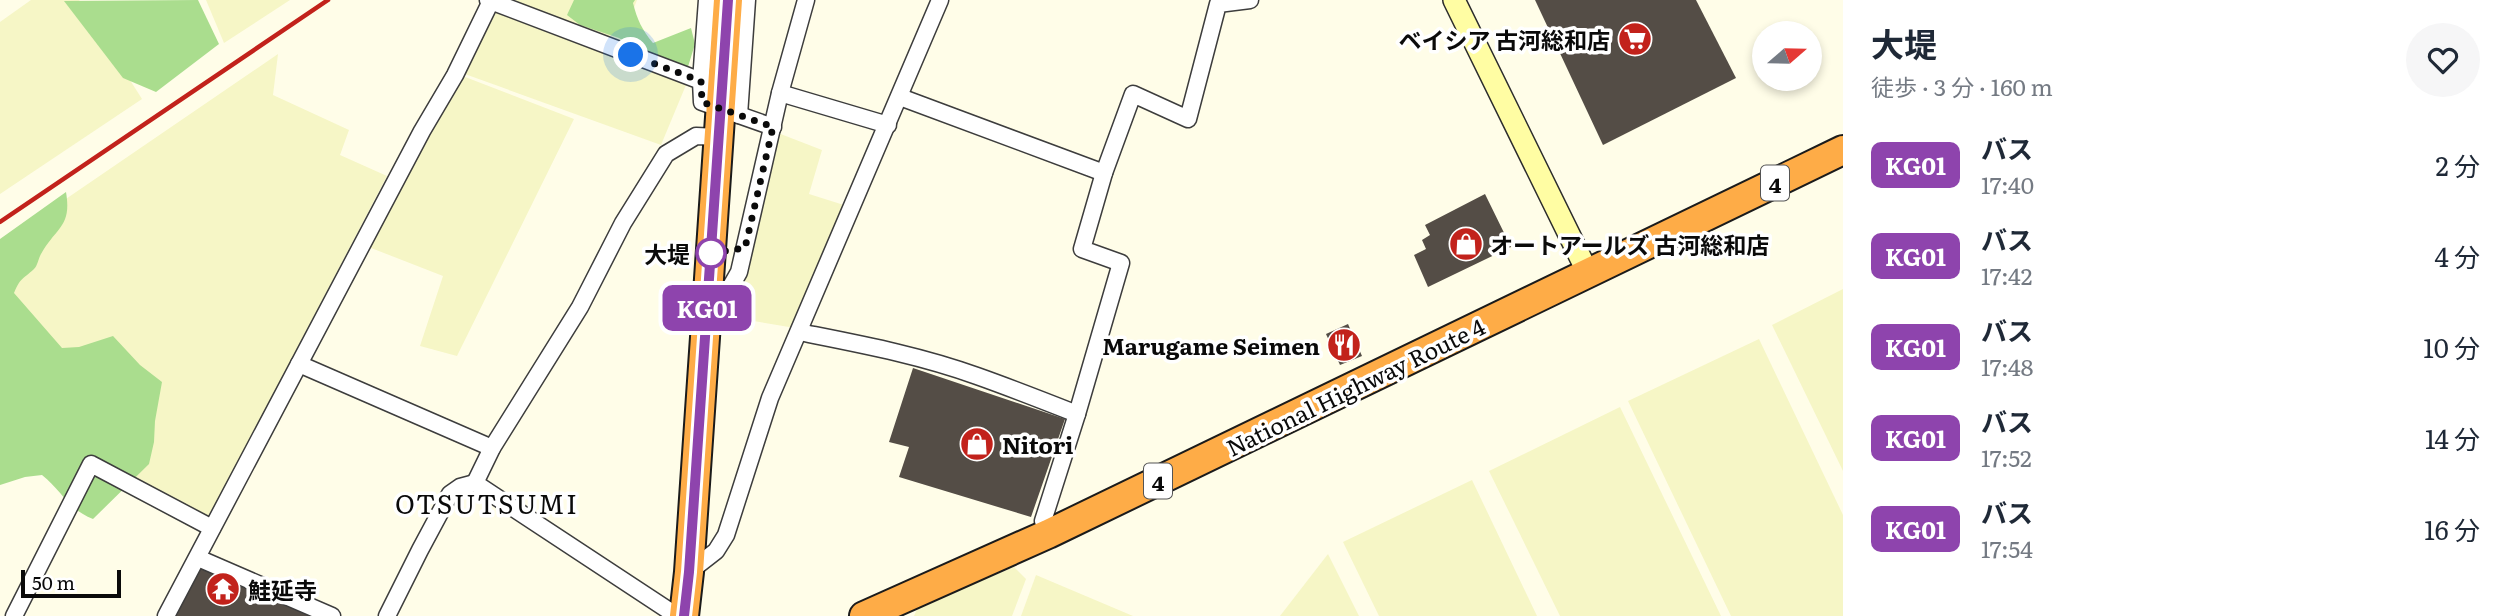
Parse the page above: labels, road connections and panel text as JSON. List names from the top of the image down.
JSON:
{
  "streets": {
    "highway": ["4", "National Highway Route 4"]
  },
  "districts": ["OTSUTSUMI"],
  "places": {
    "supermarket": ["ベイシア 古河総和店"],
    "shop": ["オートアールズ 古河総和店", "Nitori"],
    "other": ["大堤"],
    "restaurant": ["Marugame Seimen"],
    "temple": ["鮭延寺"]
  },
  "lines": ["bus line KG01"],
  "scale_bar": "50 m",
  "north": "right",
  "page": {
    "on_map": "KG01",
    "heading": ["大堤", "徒歩 · 3 分 · 160 m"],
    "list": [
      {
        "mark": "KG01",
        "name": "バス",
        "note": "17:40",
        "value": "2 分"
      },
      {
        "mark": "KG01",
        "name": "バス",
        "note": "17:42",
        "value": "4 分"
      },
      {
        "mark": "KG01",
        "name": "バス",
        "note": "17:48",
        "value": "10 分"
      },
      {
        "mark": "KG01",
        "name": "バス",
        "note": "17:52",
        "value": "14 分"
      },
      {
        "mark": "KG01",
        "name": "バス",
        "note": "17:54",
        "value": "16 分"
      }
    ],
    "scale": "50 m"
  }
}
